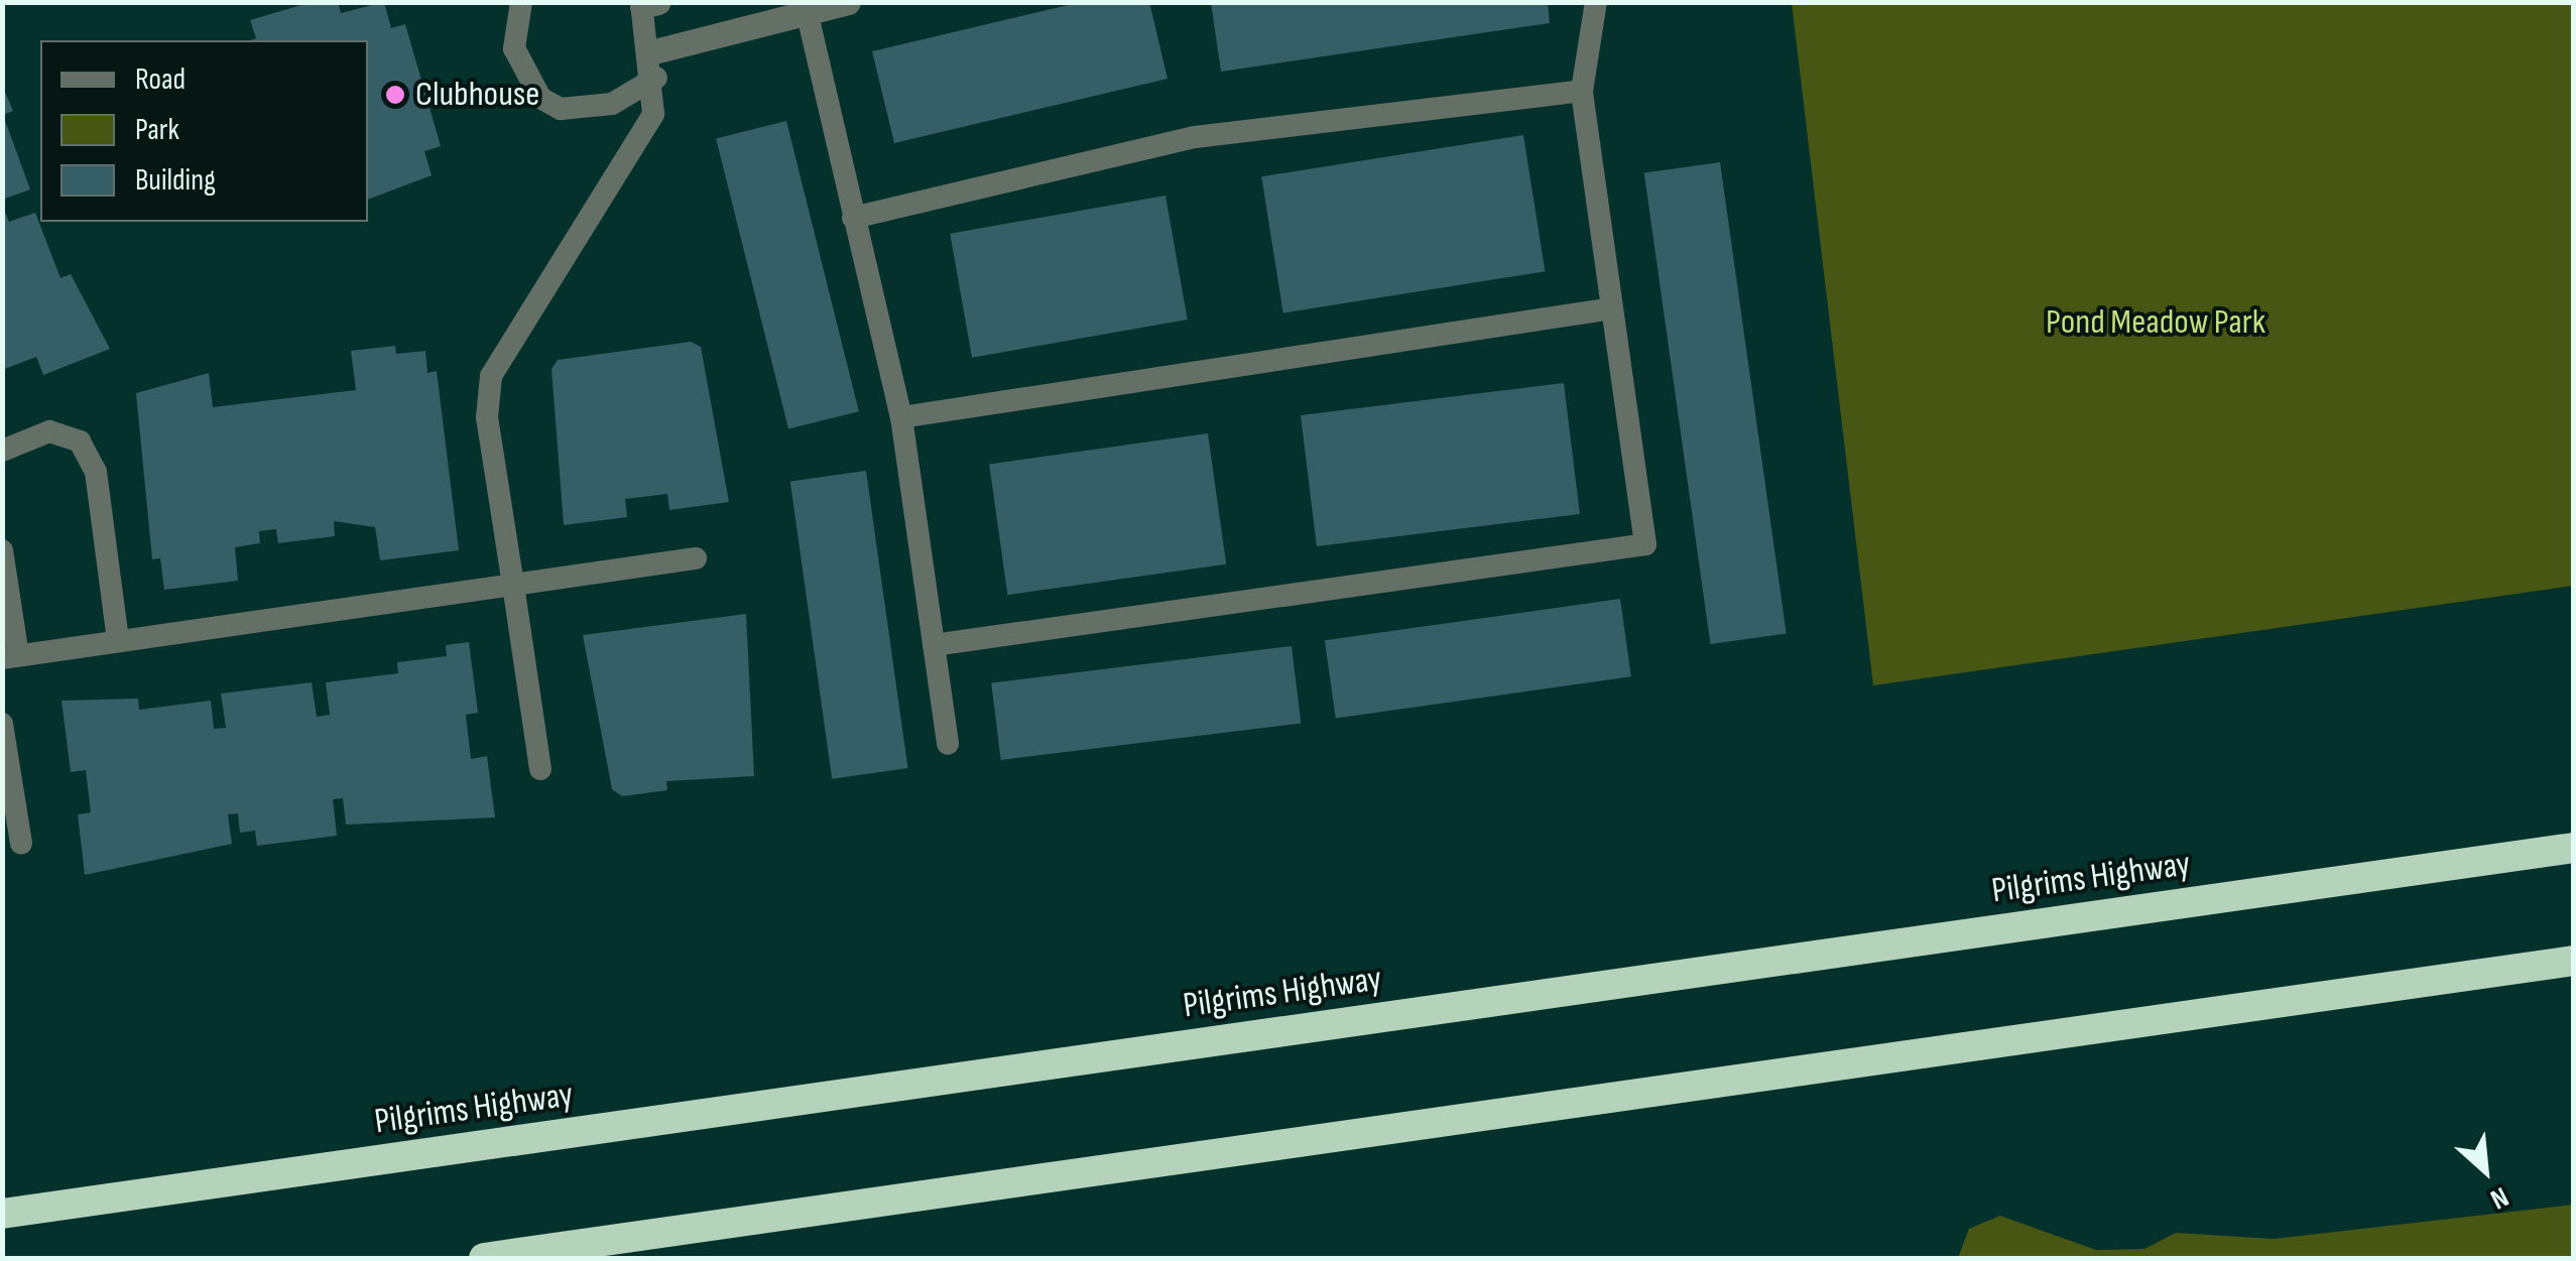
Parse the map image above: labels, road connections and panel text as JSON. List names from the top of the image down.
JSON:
{
  "streets": {
    "highway": ["Pilgrims Highway"]
  },
  "parks": ["Pond Meadow Park"],
  "places": ["Clubhouse"],
  "legend": ["Road", "Park", "Building"],
  "north": "bottom right"
}
